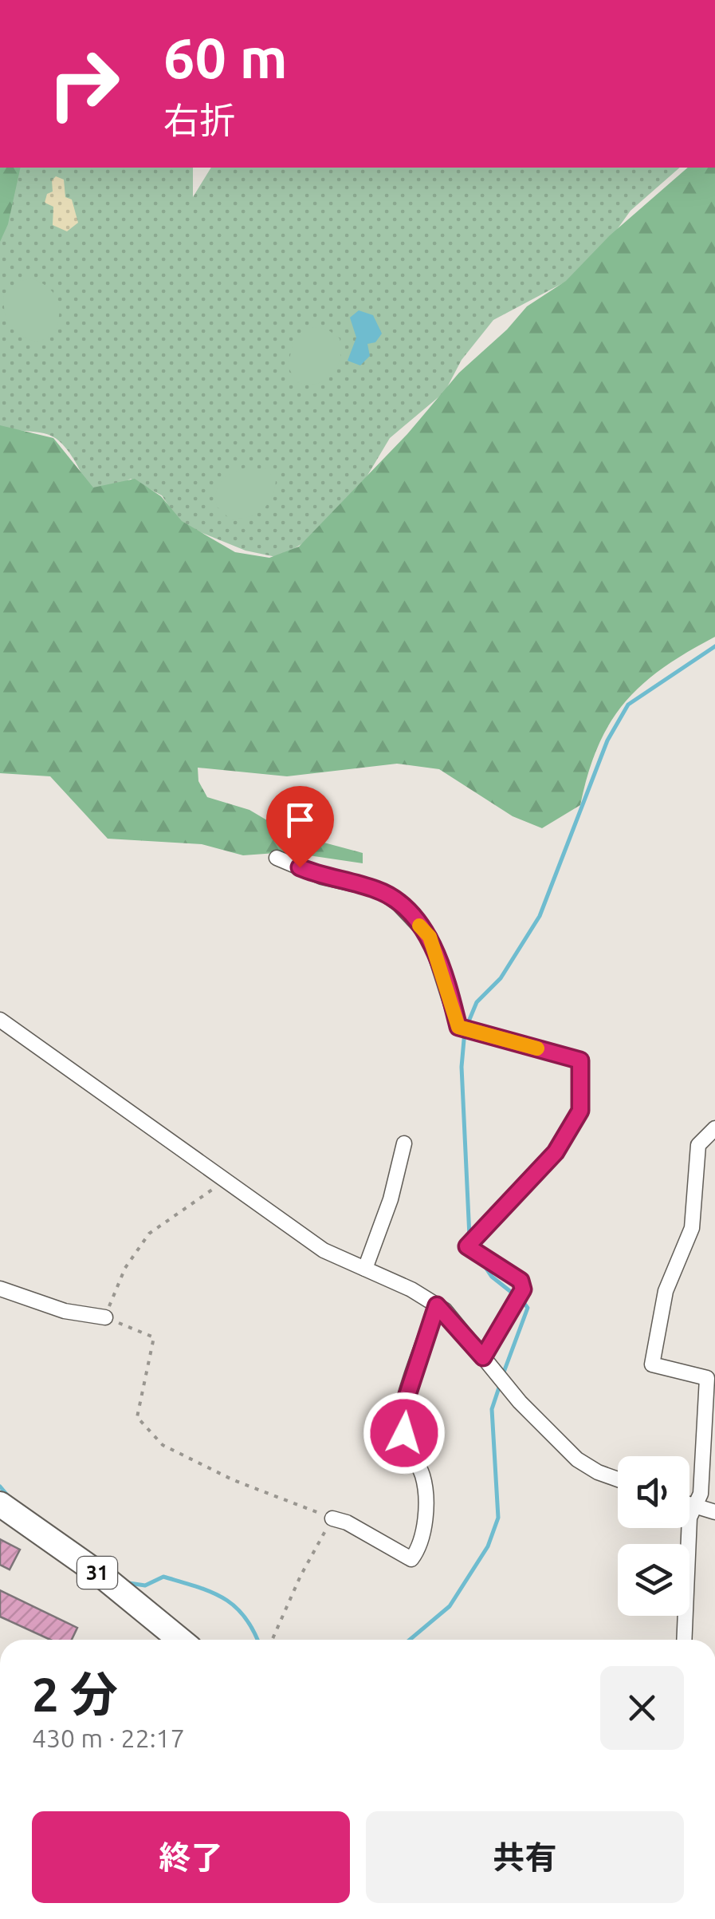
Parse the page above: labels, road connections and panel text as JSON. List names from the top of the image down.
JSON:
{
  "streets": {
    "main road": ["31"]
  },
  "page": {
    "turn": ["60 m", "右折"],
    "heading": ["2 分", "430 m · 22:17"],
    "buttons": ["終了", "共有"]
  }
}
